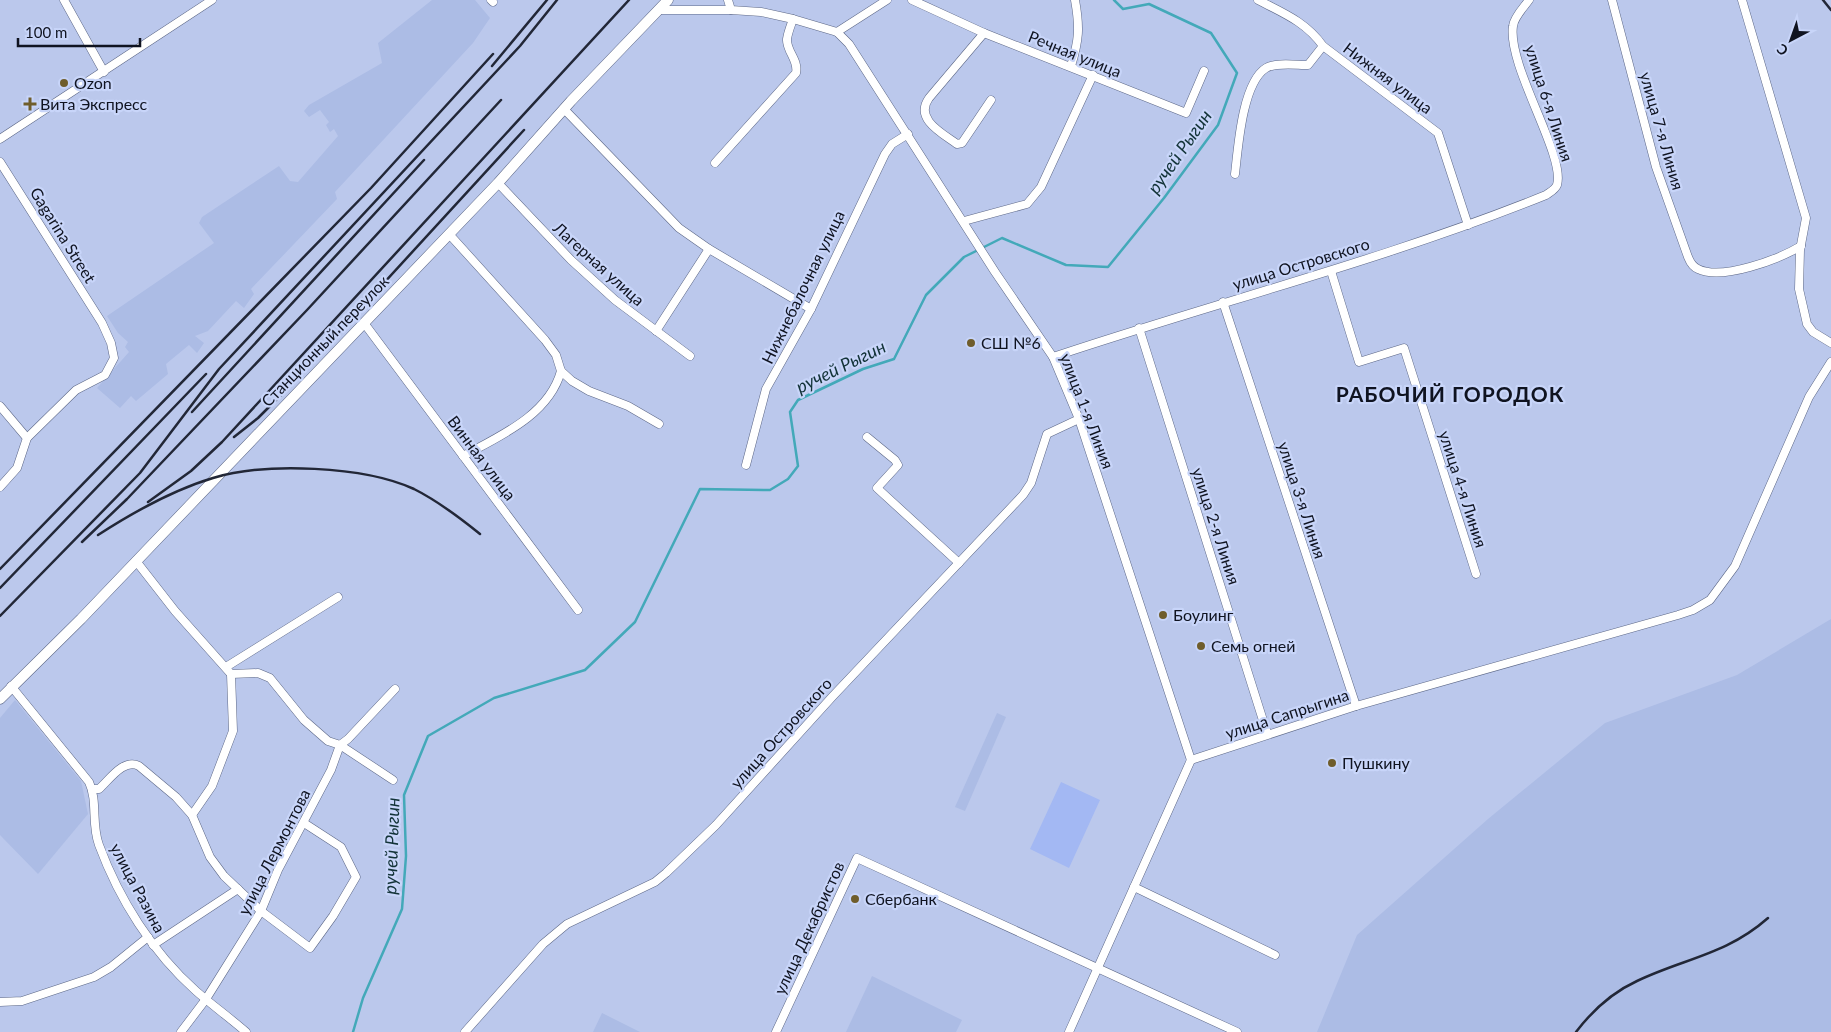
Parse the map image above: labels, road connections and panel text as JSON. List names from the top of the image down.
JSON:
{
  "streets": {
    "main road": ["Станционный переулок"],
    "street": [
      "Речная улица",
      "Нижняя улица",
      "улица 6-я Линия",
      "улица 7-я Линия",
      "Gagarina Street",
      "Лагерная улица",
      "улица Островского",
      "Нижнебалочная улица",
      "улица 1-я Линия",
      "Винная улица",
      "улица 4-я Линия",
      "улица 3-я Линия",
      "улица 2-я Линия",
      "улица Сапрыгина",
      "улица Лермонтова",
      "улица Разина",
      "улица Декабристов"
    ]
  },
  "crossings": [
    ["Нижняя улица", "улица Островского"],
    ["улица 6-я Линия", "улица Островского"],
    ["Лагерная улица", "Станционный переулок"],
    ["улица Островского", "улица 1-я Линия"],
    ["улица Островского", "улица 4-я Линия"],
    ["улица Островского", "улица 3-я Линия"],
    ["улица Островского", "улица 2-я Линия"],
    ["Нижнебалочная улица", "улица 1-я Линия"],
    ["Станционный переулок", "Винная улица"],
    ["улица 1-я Линия", "улица Сапрыгина"],
    ["улица 3-я Линия", "улица Сапрыгина"],
    ["улица 2-я Линия", "улица Сапрыгина"],
    ["улица Лермонтова", "улица Разина"]
  ],
  "districts": ["РАБОЧИЙ ГОРОДОК"],
  "water": ["ручей Рыгин"],
  "places": {
    "other": [
      "Ozon",
      "СШ №6",
      "Боулинг",
      "Семь огней",
      "Пушкину",
      "Сбербанк"
    ],
    "health": ["Вита Экспресс"]
  },
  "scale_bar": "100 m",
  "north": "bottom left"
}
